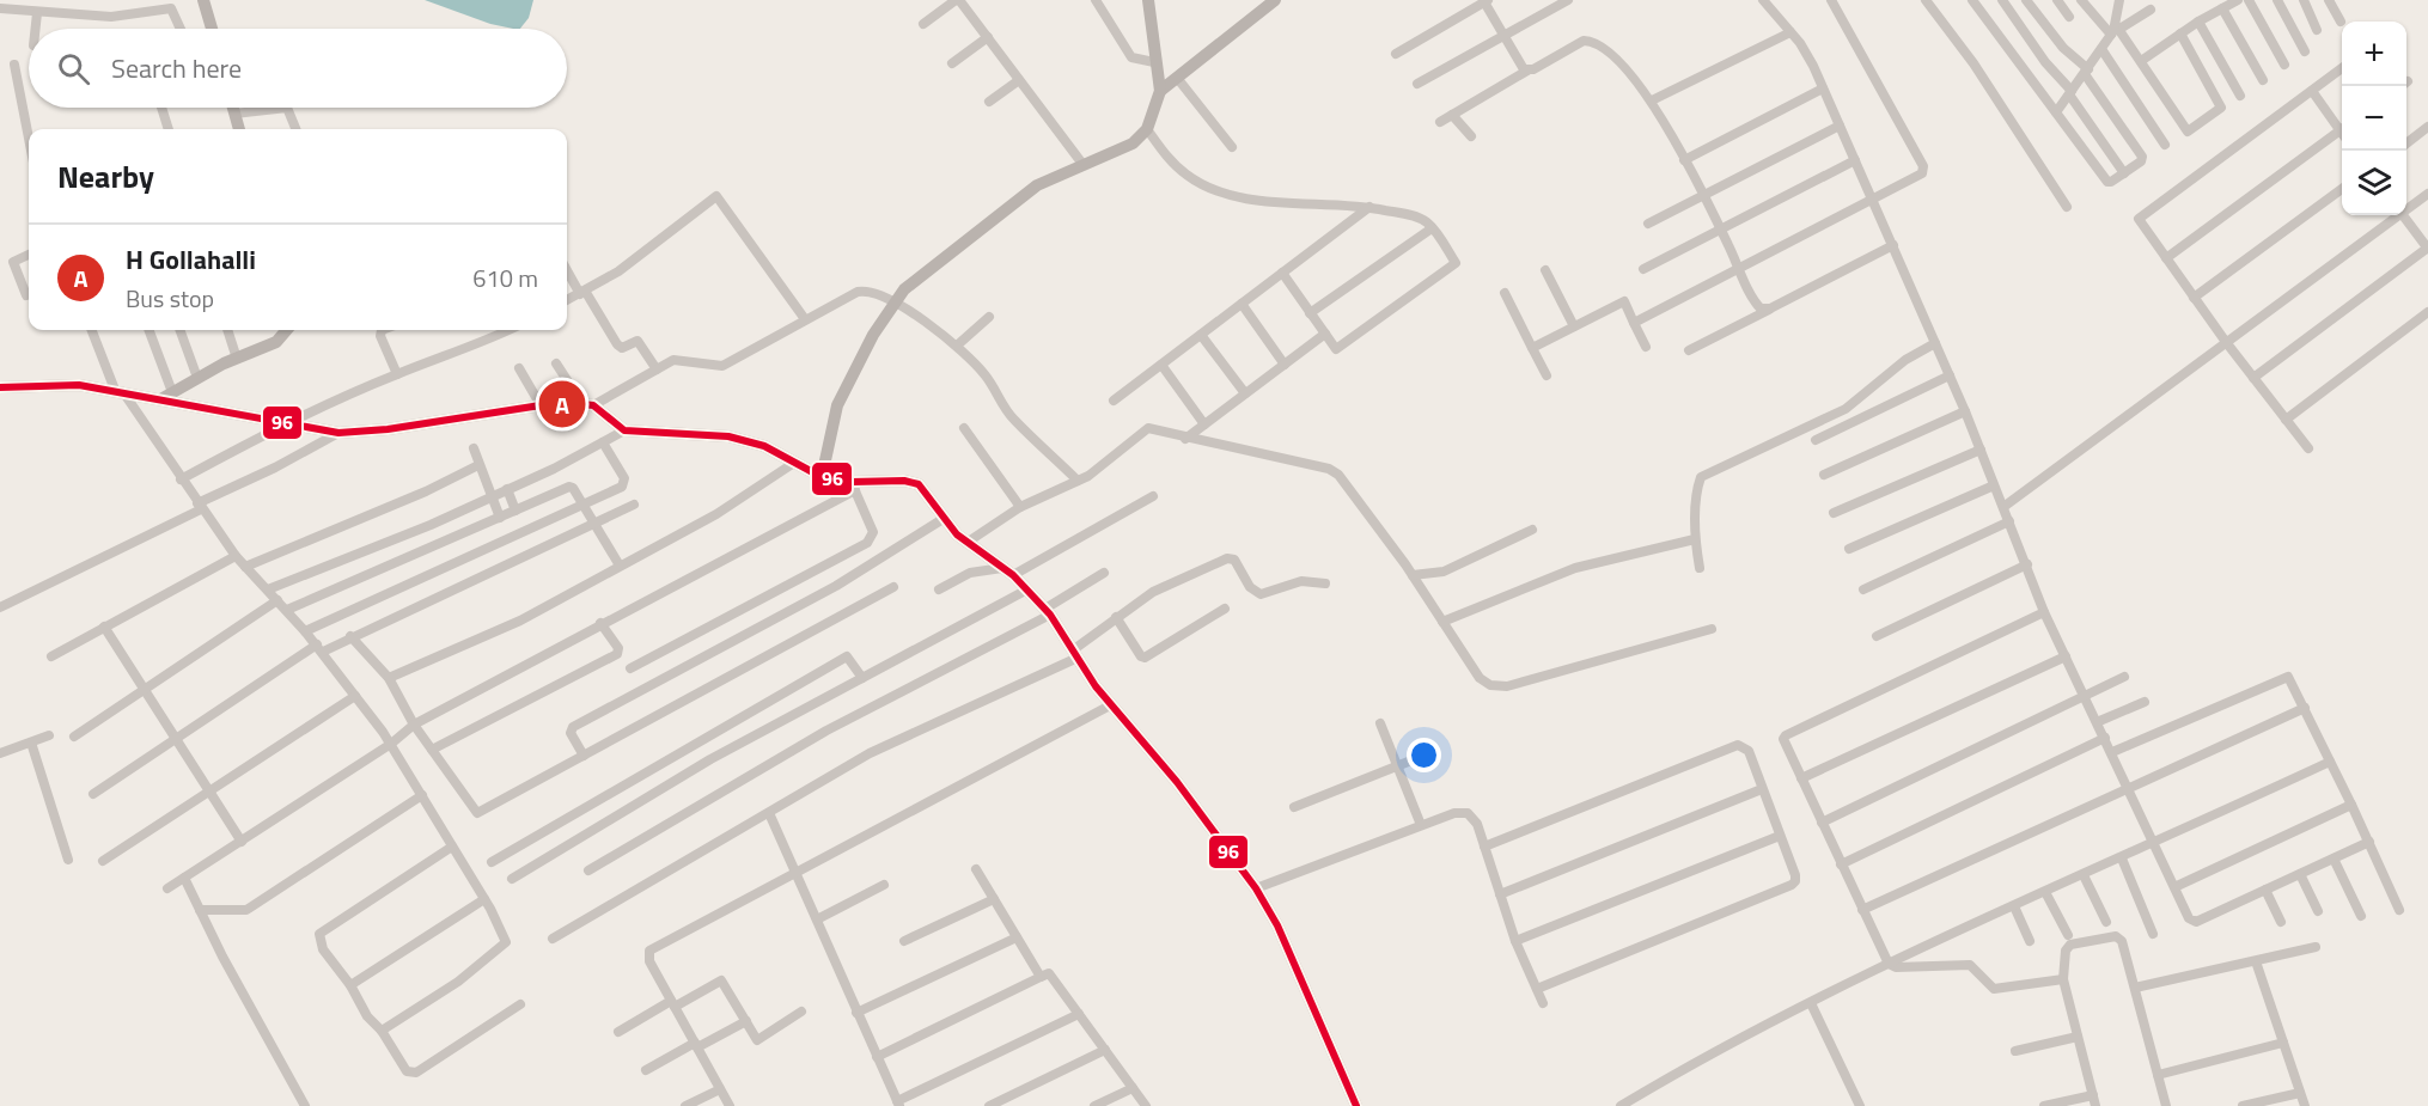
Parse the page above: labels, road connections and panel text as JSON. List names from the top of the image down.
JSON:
{
  "lines": ["transit line 96"],
  "page": {
    "map_buttons": ["+", "−"],
    "search": "Search here",
    "heading": "Nearby",
    "list": [
      {
        "mark": "A",
        "name": "H Gollahalli",
        "note": "Bus stop",
        "value": "610 m"
      }
    ],
    "pins": "A"
  }
}
